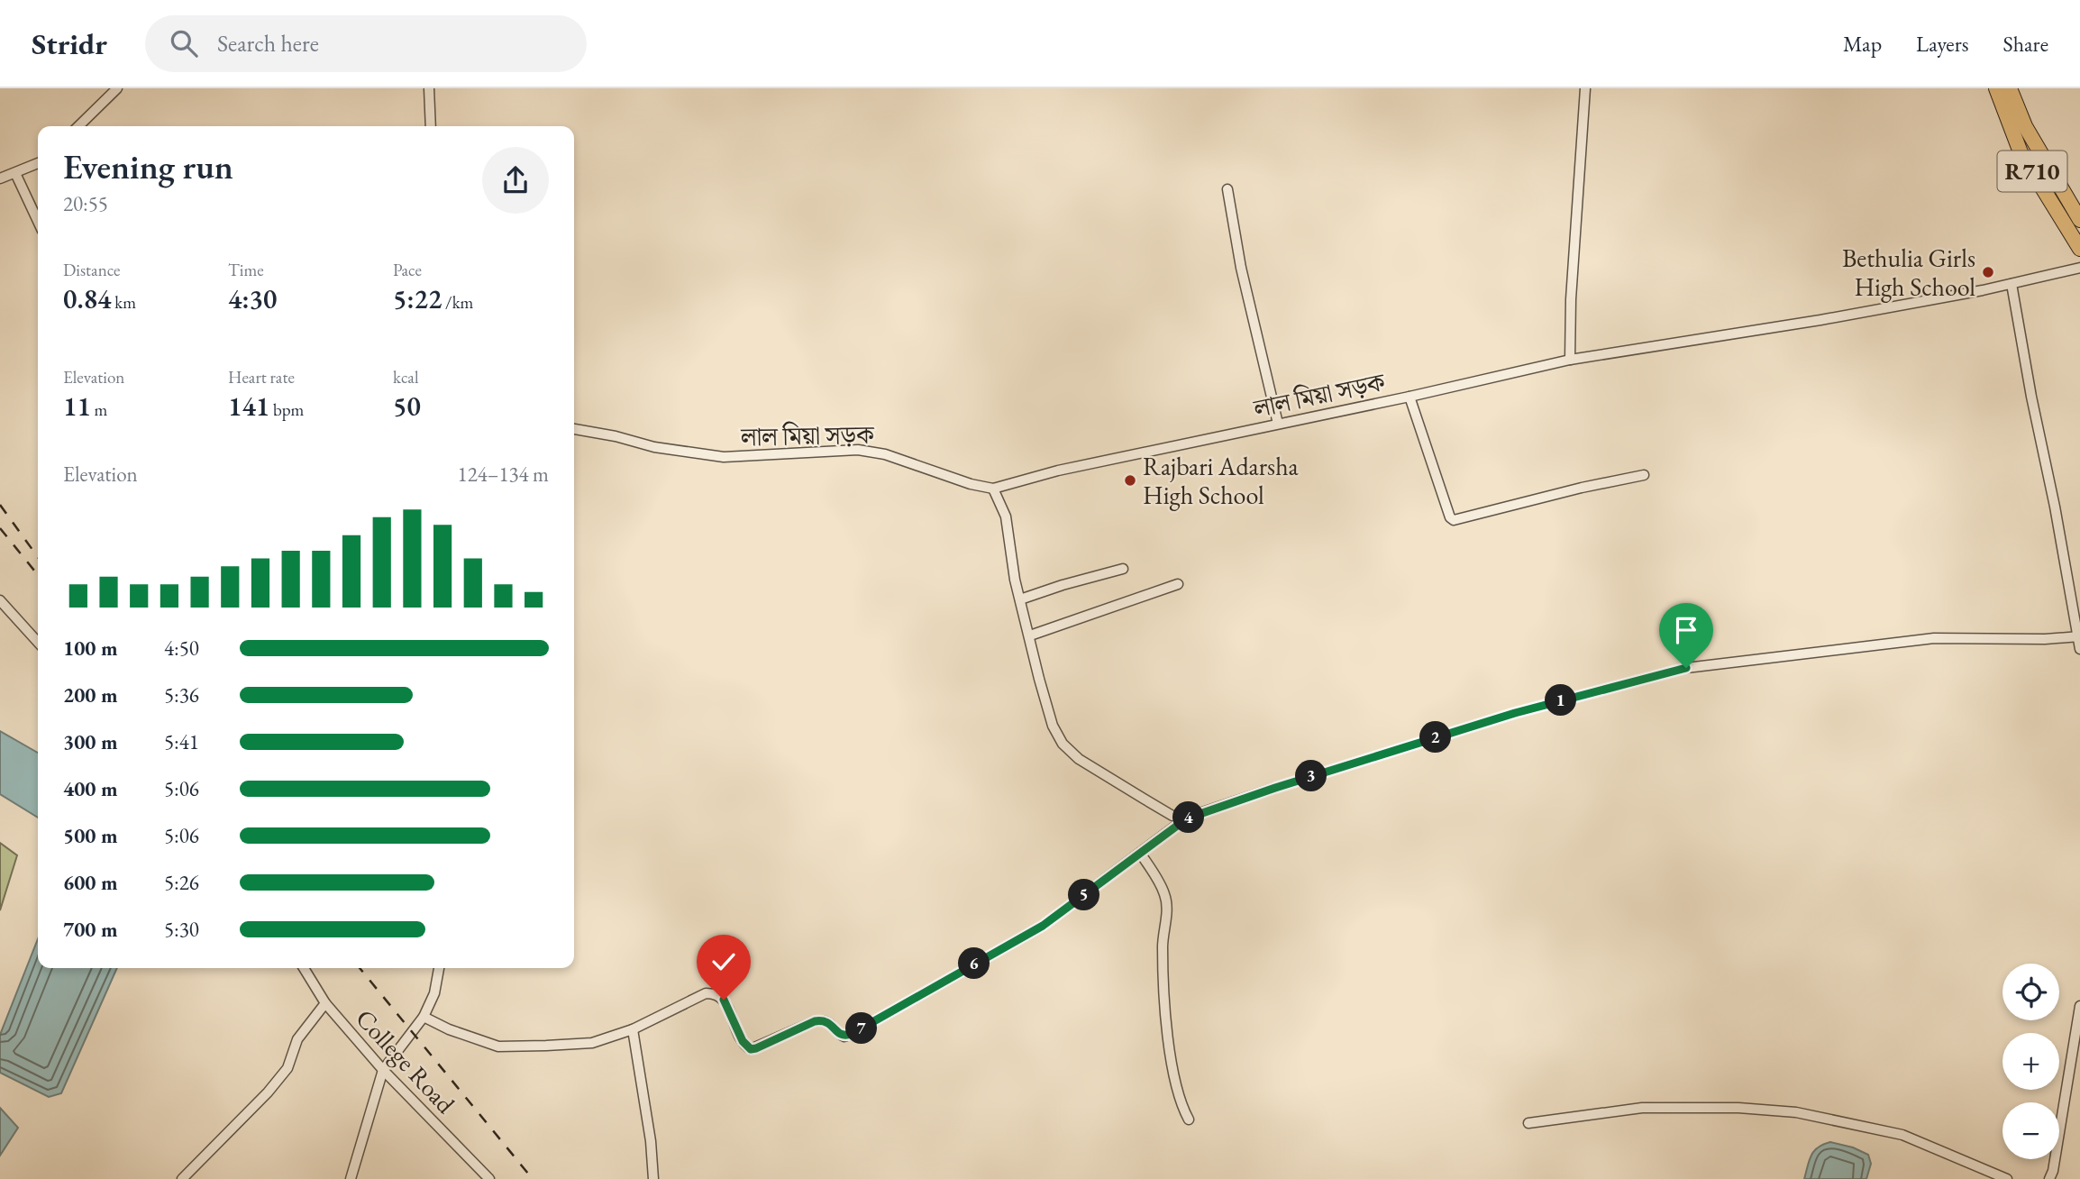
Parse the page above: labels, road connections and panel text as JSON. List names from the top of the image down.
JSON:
{
  "streets": {
    "main road": ["R710"],
    "street": ["লাল মিয়া সড়ক", "College Road"]
  },
  "places": ["Bethulia Girls High School", "Rajbari Adarsha High School"],
  "page": {
    "header": "Stridr",
    "search": "Search here",
    "nav": ["Map", "Layers", "Share"],
    "heading": ["Evening run", "20:55"],
    "stats": [
      ["Distance", "0.84 km"],
      ["Time", "4:30"],
      ["Pace", "5:22 /km"],
      ["Elevation", "11 m"],
      ["Heart rate", "141 bpm"],
      ["kcal", "50"]
    ],
    "chart": ["Elevation", "124–134 m"],
    "list": [
      {
        "name": "100 m",
        "note": "4:50"
      },
      {
        "name": "200 m",
        "note": "5:36"
      },
      {
        "name": "300 m",
        "note": "5:41"
      },
      {
        "name": "400 m",
        "note": "5:06"
      },
      {
        "name": "500 m",
        "note": "5:06"
      },
      {
        "name": "600 m",
        "note": "5:26"
      },
      {
        "name": "700 m",
        "note": "5:30"
      }
    ],
    "pins": [
      "1",
      "2",
      "3",
      "4",
      "5",
      "6",
      "7"
    ],
    "map_buttons": ["+", "−"]
  }
}
